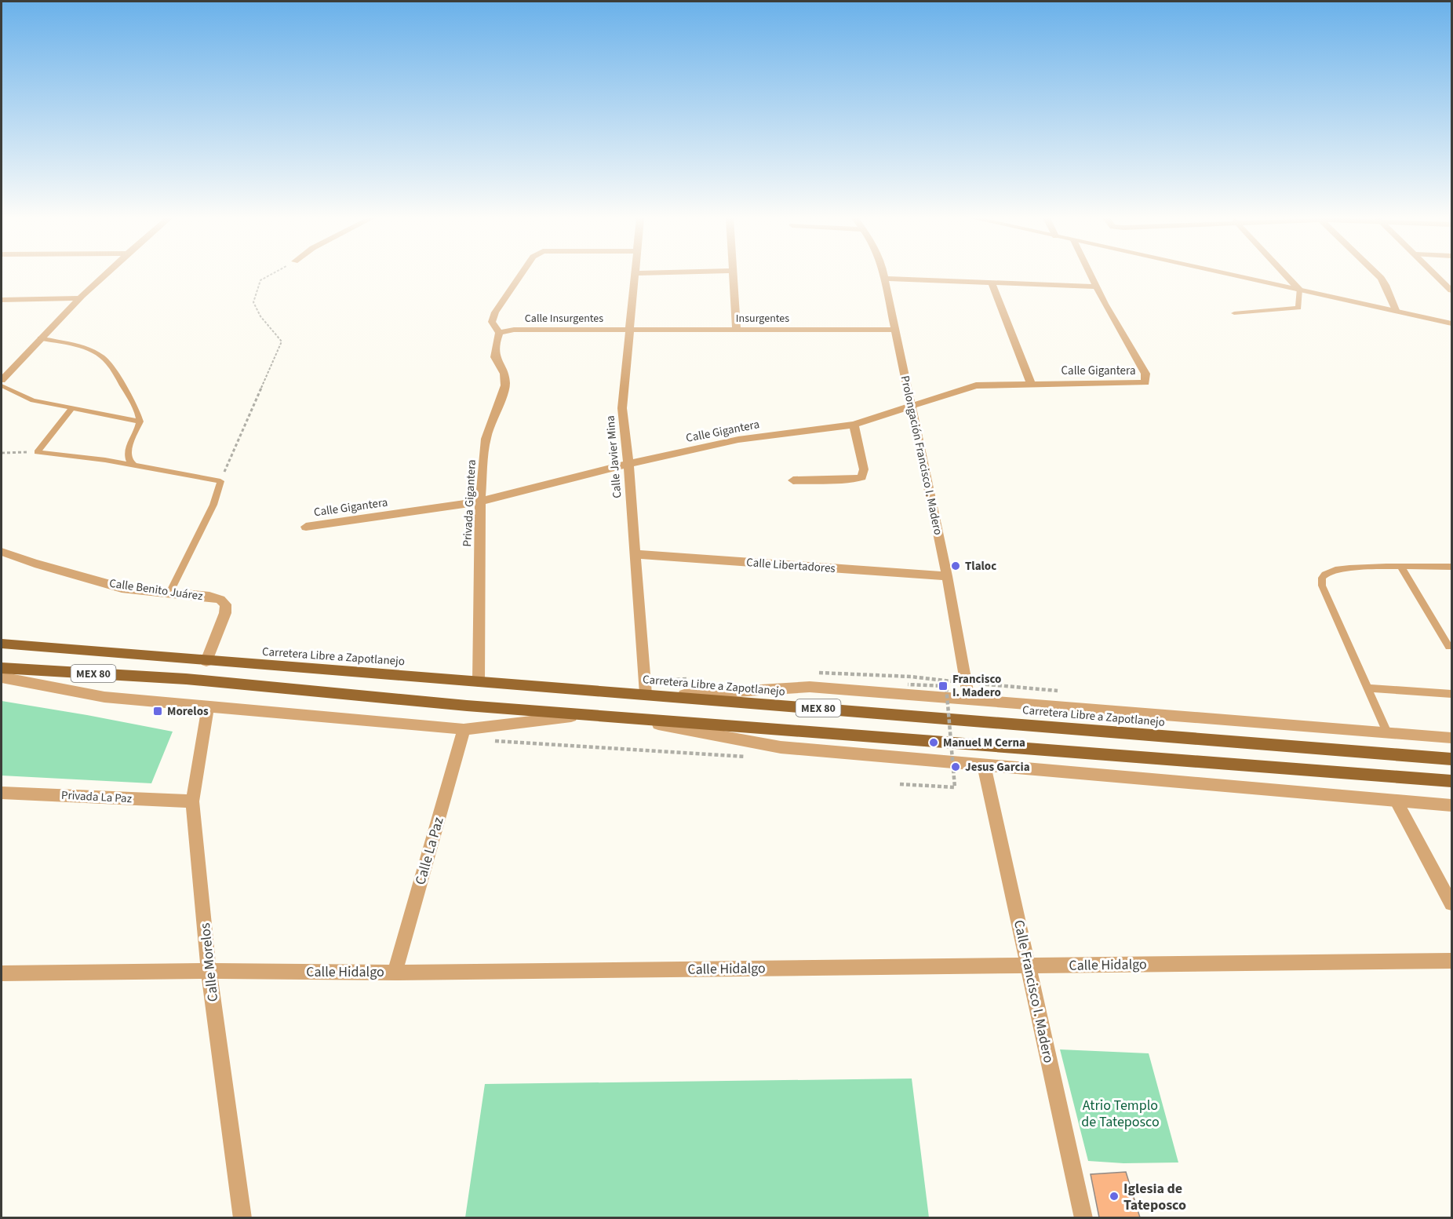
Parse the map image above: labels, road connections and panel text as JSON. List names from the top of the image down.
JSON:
{
  "streets": {
    "main road": ["Carretera Libre a Zapotlanejo", "MEX 80"],
    "street": [
      "Calle Insurgentes",
      "Insurgentes",
      "Calle Gigantera",
      "Prolongación Francisco I. Madero",
      "Calle Javier Mina",
      "Privada Gigantera",
      "Calle Libertadores",
      "Calle Benito Juárez",
      "Privada La Paz",
      "Calle La Paz",
      "Calle Morelos",
      "Calle Hidalgo",
      "Calle Francisco I. Madero"
    ]
  },
  "crossings": [
    ["Calle Insurgentes", "Insurgentes"],
    ["Calle Insurgentes", "Calle Javier Mina"],
    ["Calle Insurgentes", "Privada Gigantera"],
    ["Insurgentes", "Prolongación Francisco I. Madero"],
    ["Insurgentes", "Calle Javier Mina"],
    ["Calle Gigantera", "Prolongación Francisco I. Madero"],
    ["Calle Gigantera", "Calle Javier Mina"],
    ["Calle Gigantera", "Privada Gigantera"],
    ["Prolongación Francisco I. Madero", "Calle Libertadores"],
    ["Calle Javier Mina", "Calle Libertadores"],
    ["Calle Javier Mina", "Carretera Libre a Zapotlanejo"],
    ["Privada Gigantera", "Carretera Libre a Zapotlanejo"],
    ["Calle Benito Juárez", "Carretera Libre a Zapotlanejo"],
    ["Privada La Paz", "Calle Morelos"],
    ["Calle La Paz", "Calle Hidalgo"],
    ["Calle Morelos", "Calle Hidalgo"],
    ["Calle Hidalgo", "Calle Francisco I. Madero"]
  ],
  "parks": ["Atrio Templo de Tateposco"],
  "places": {
    "other": [
      "Tlaloc",
      "Manuel M Cerna",
      "Jesus Garcia",
      "Iglesia de Tateposco"
    ],
    "transit": ["Francisco I. Madero", "Morelos"]
  }
}
